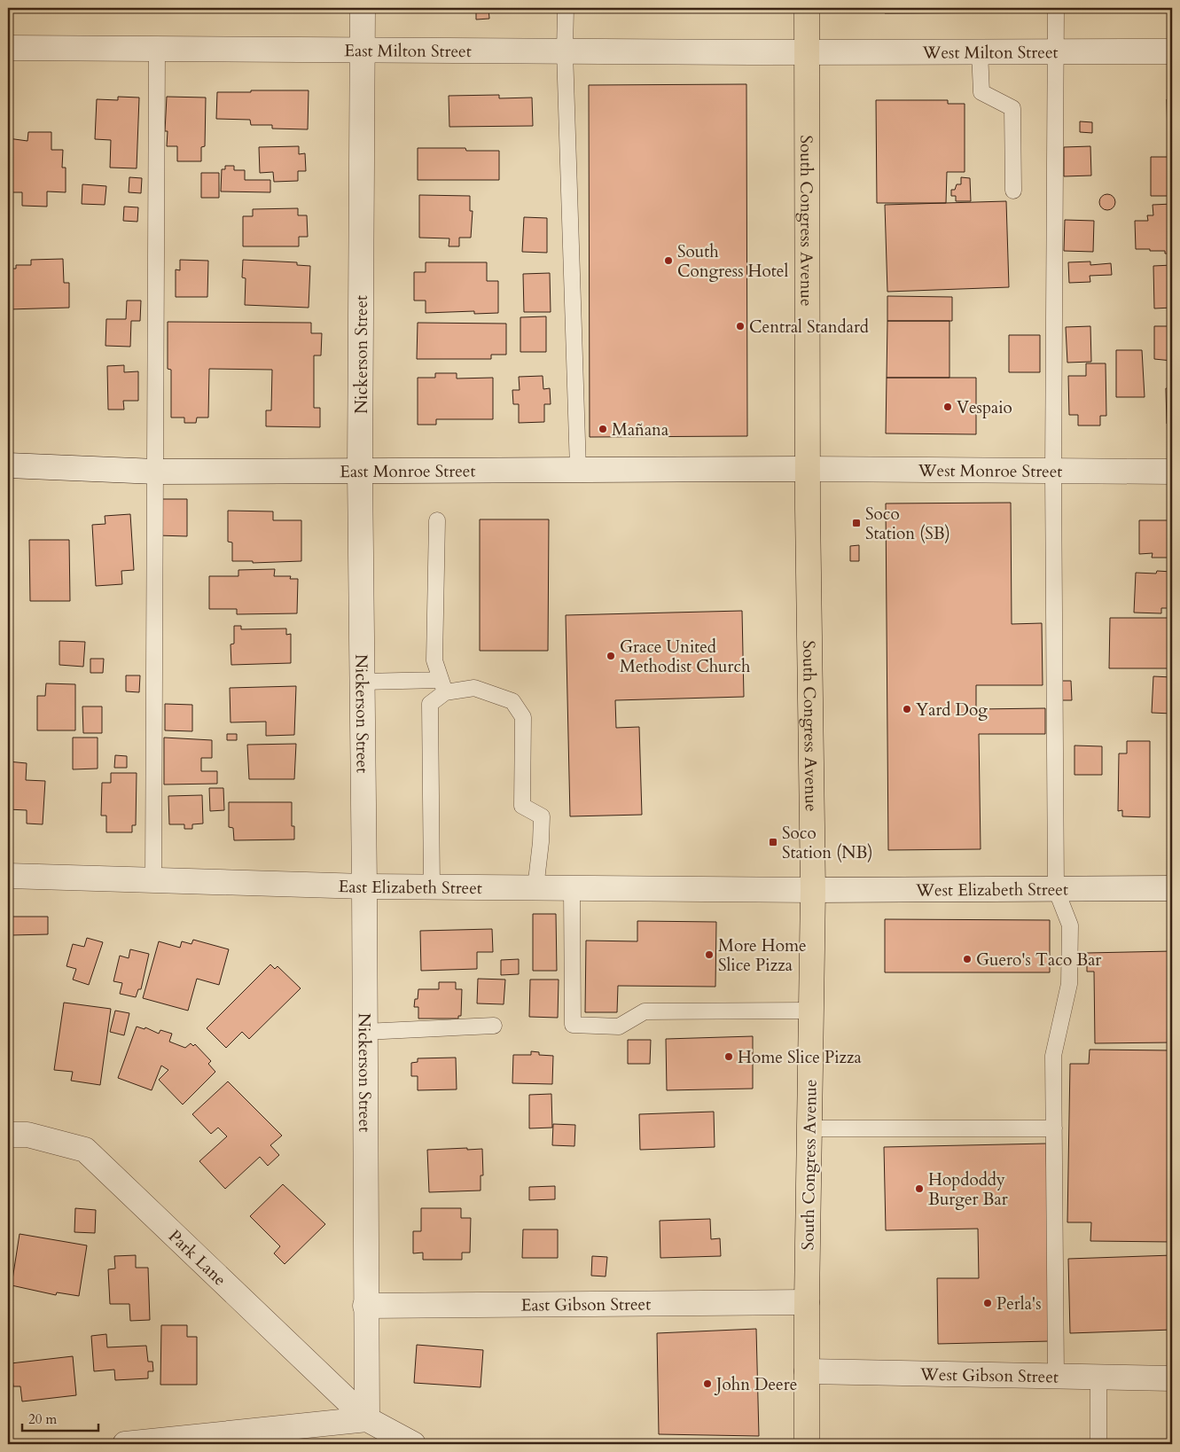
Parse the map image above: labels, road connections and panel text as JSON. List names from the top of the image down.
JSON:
{
  "streets": {
    "main road": ["South Congress Avenue"],
    "street": [
      "East Milton Street",
      "West Milton Street",
      "Nickerson Street",
      "East Monroe Street",
      "West Monroe Street",
      "East Elizabeth Street",
      "West Elizabeth Street",
      "Park Lane",
      "East Gibson Street",
      "West Gibson Street"
    ]
  },
  "crossings": [
    ["East Milton Street", "West Milton Street"],
    ["East Milton Street", "South Congress Avenue"],
    ["East Milton Street", "Nickerson Street"],
    ["West Milton Street", "South Congress Avenue"],
    ["South Congress Avenue", "East Monroe Street"],
    ["South Congress Avenue", "West Monroe Street"],
    ["South Congress Avenue", "East Elizabeth Street"],
    ["South Congress Avenue", "West Elizabeth Street"],
    ["South Congress Avenue", "East Gibson Street"],
    ["South Congress Avenue", "West Gibson Street"],
    ["Nickerson Street", "East Monroe Street"],
    ["Nickerson Street", "East Elizabeth Street"],
    ["Nickerson Street", "Park Lane"],
    ["Nickerson Street", "East Gibson Street"],
    ["East Monroe Street", "West Monroe Street"],
    ["East Elizabeth Street", "West Elizabeth Street"]
  ],
  "places": {
    "other": [
      "South Congress Hotel",
      "Central Standard",
      "Vespaio",
      "Mañana",
      "Grace United Methodist Church",
      "Yard Dog",
      "More Home Slice Pizza",
      "Guero's Taco Bar",
      "Home Slice Pizza",
      "Hopdoddy Burger Bar",
      "Perla's",
      "John Deere"
    ],
    "transit": ["Soco Station (SB)", "Soco Station (NB)"]
  },
  "scale_bar": "20 m"
}
